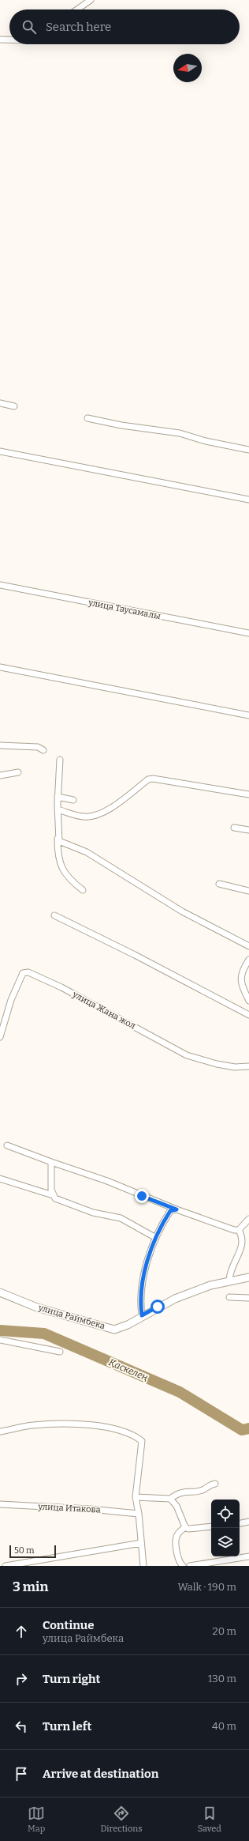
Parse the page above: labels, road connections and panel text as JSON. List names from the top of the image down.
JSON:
{
  "streets": {
    "street": [
      "улица Таусамалы",
      "улица Жана жол",
      "улица Раймбека",
      "улица Итакова"
    ]
  },
  "water": ["Қаскелең"],
  "scale_bar": "50 m",
  "north": "left",
  "page": {
    "search": "Search here",
    "scale": "50 m",
    "heading": ["3 min", "Walk · 190 m"],
    "list": [
      ["Continue", "улица Раймбека", "20 m"],
      ["Turn right", "130 m"],
      ["Turn left", "40 m"],
      "Arrive at destination"
    ],
    "nav": ["Map", "Directions", "Saved"]
  }
}
